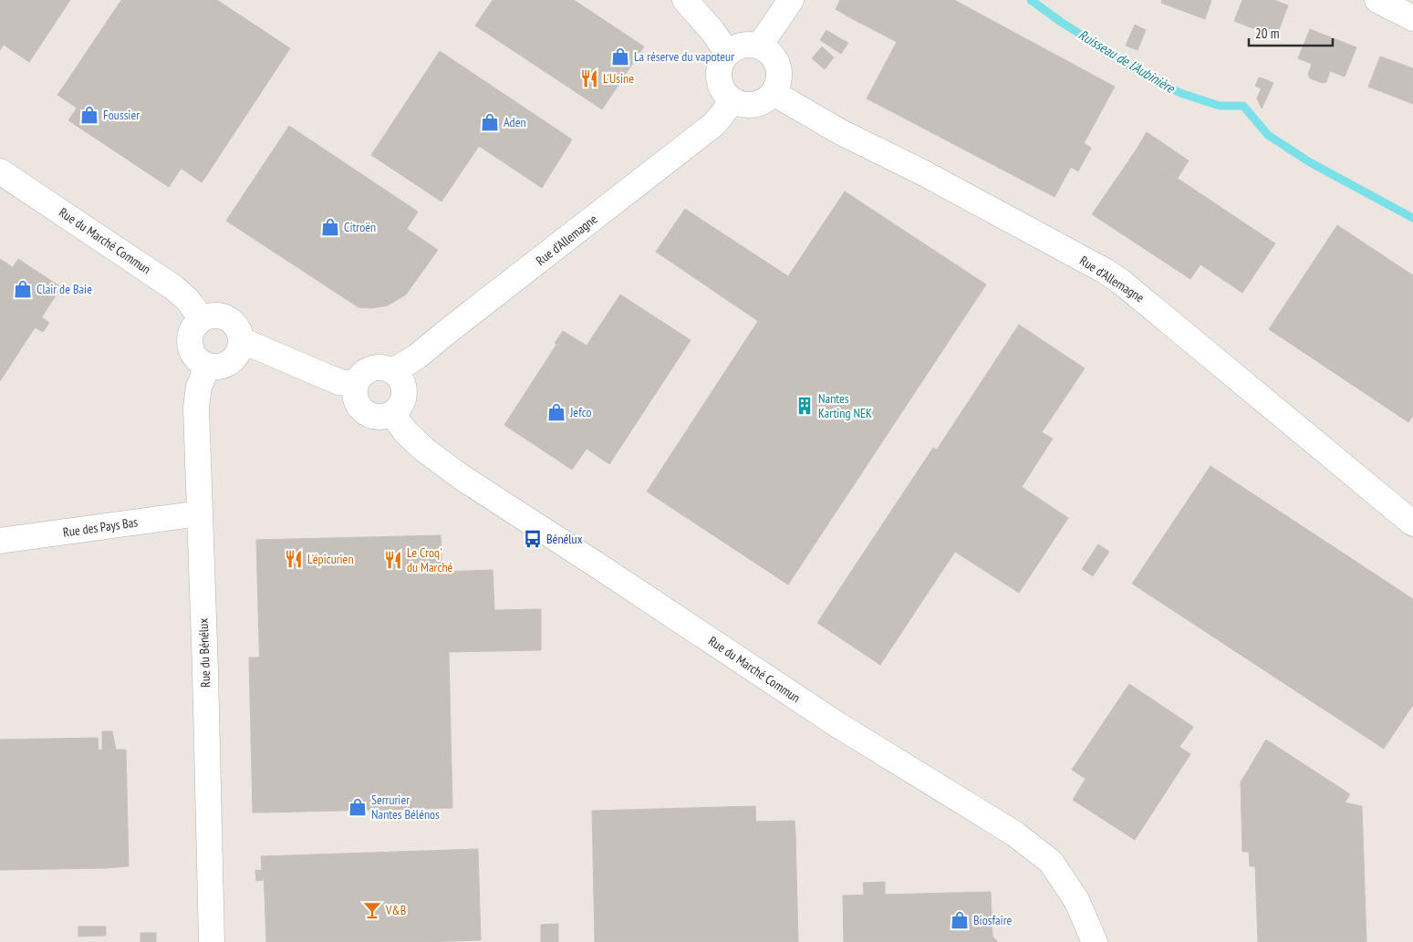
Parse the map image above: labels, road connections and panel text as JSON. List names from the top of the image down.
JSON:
{
  "streets": {
    "street": [
      "Rue d'Allemagne",
      "Rue du Marché Commun",
      "Rue des Pays Bas",
      "Rue du Bénélux"
    ]
  },
  "crossings": [
    ["Rue d'Allemagne", "Rue du Marché Commun"],
    ["Rue du Marché Commun", "Rue du Bénélux"],
    ["Rue des Pays Bas", "Rue du Bénélux"]
  ],
  "water": ["Ruisseau de l'Aubinière"],
  "places": {
    "shop": [
      "La réserve du vapoteur",
      "Foussier",
      "Aden",
      "Citroën",
      "Clair de Baie",
      "Jefco",
      "Serrurier Nantes Bélénos",
      "Biosfaire"
    ],
    "restaurant": ["L'Usine", "L'épicurien", "Le Croq' du Marché"],
    "building": ["Nantes Karting NEK"],
    "bus stop": ["Bénélux"],
    "bar": ["V&B"]
  },
  "scale_bar": "20 m"
}
